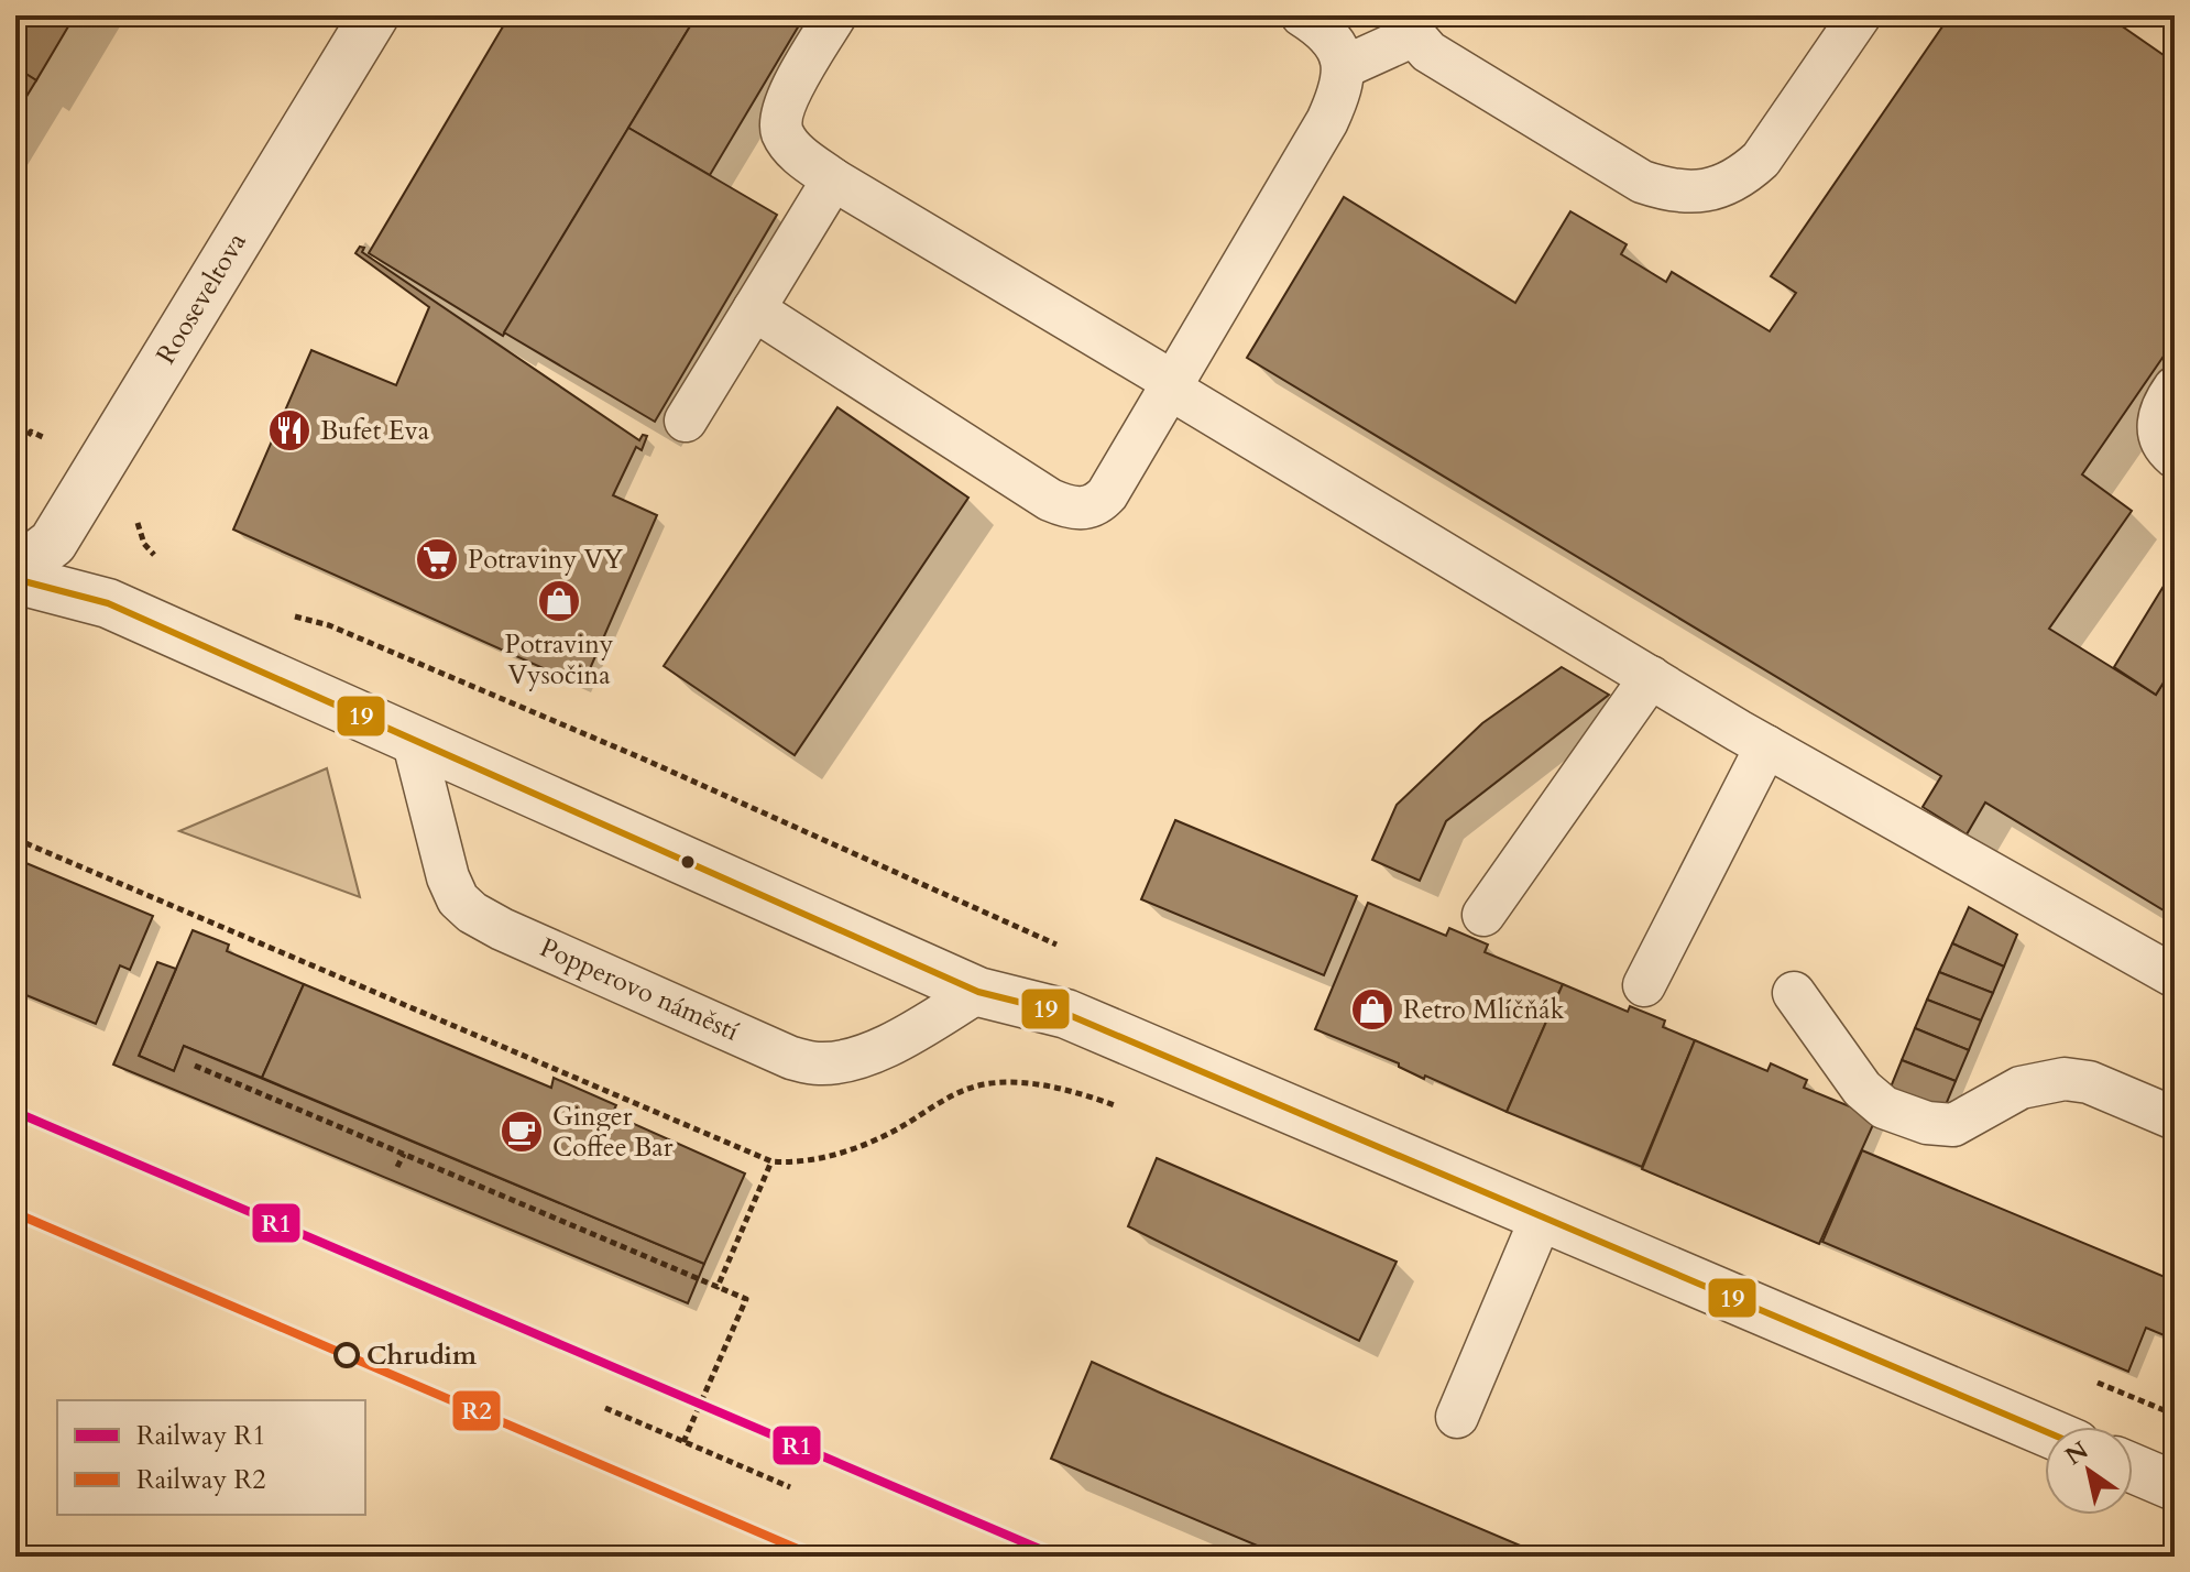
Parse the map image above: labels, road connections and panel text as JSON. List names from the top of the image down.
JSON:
{
  "streets": {
    "street": ["Rooseveltova"],
    "lane": ["Popperovo náměstí"]
  },
  "places": {
    "restaurant": ["Bufet Eva"],
    "supermarket": ["Potraviny VY"],
    "shop": ["Potraviny Vysočina", "Retro Mlíčňák"],
    "cafe": ["Ginger Coffee Bar"],
    "other": ["Chrudim"]
  },
  "lines": ["transit line 19", "rail line R1", "rail line R2"],
  "legend": ["Railway R1", "Railway R2"],
  "north": "top left"
}
